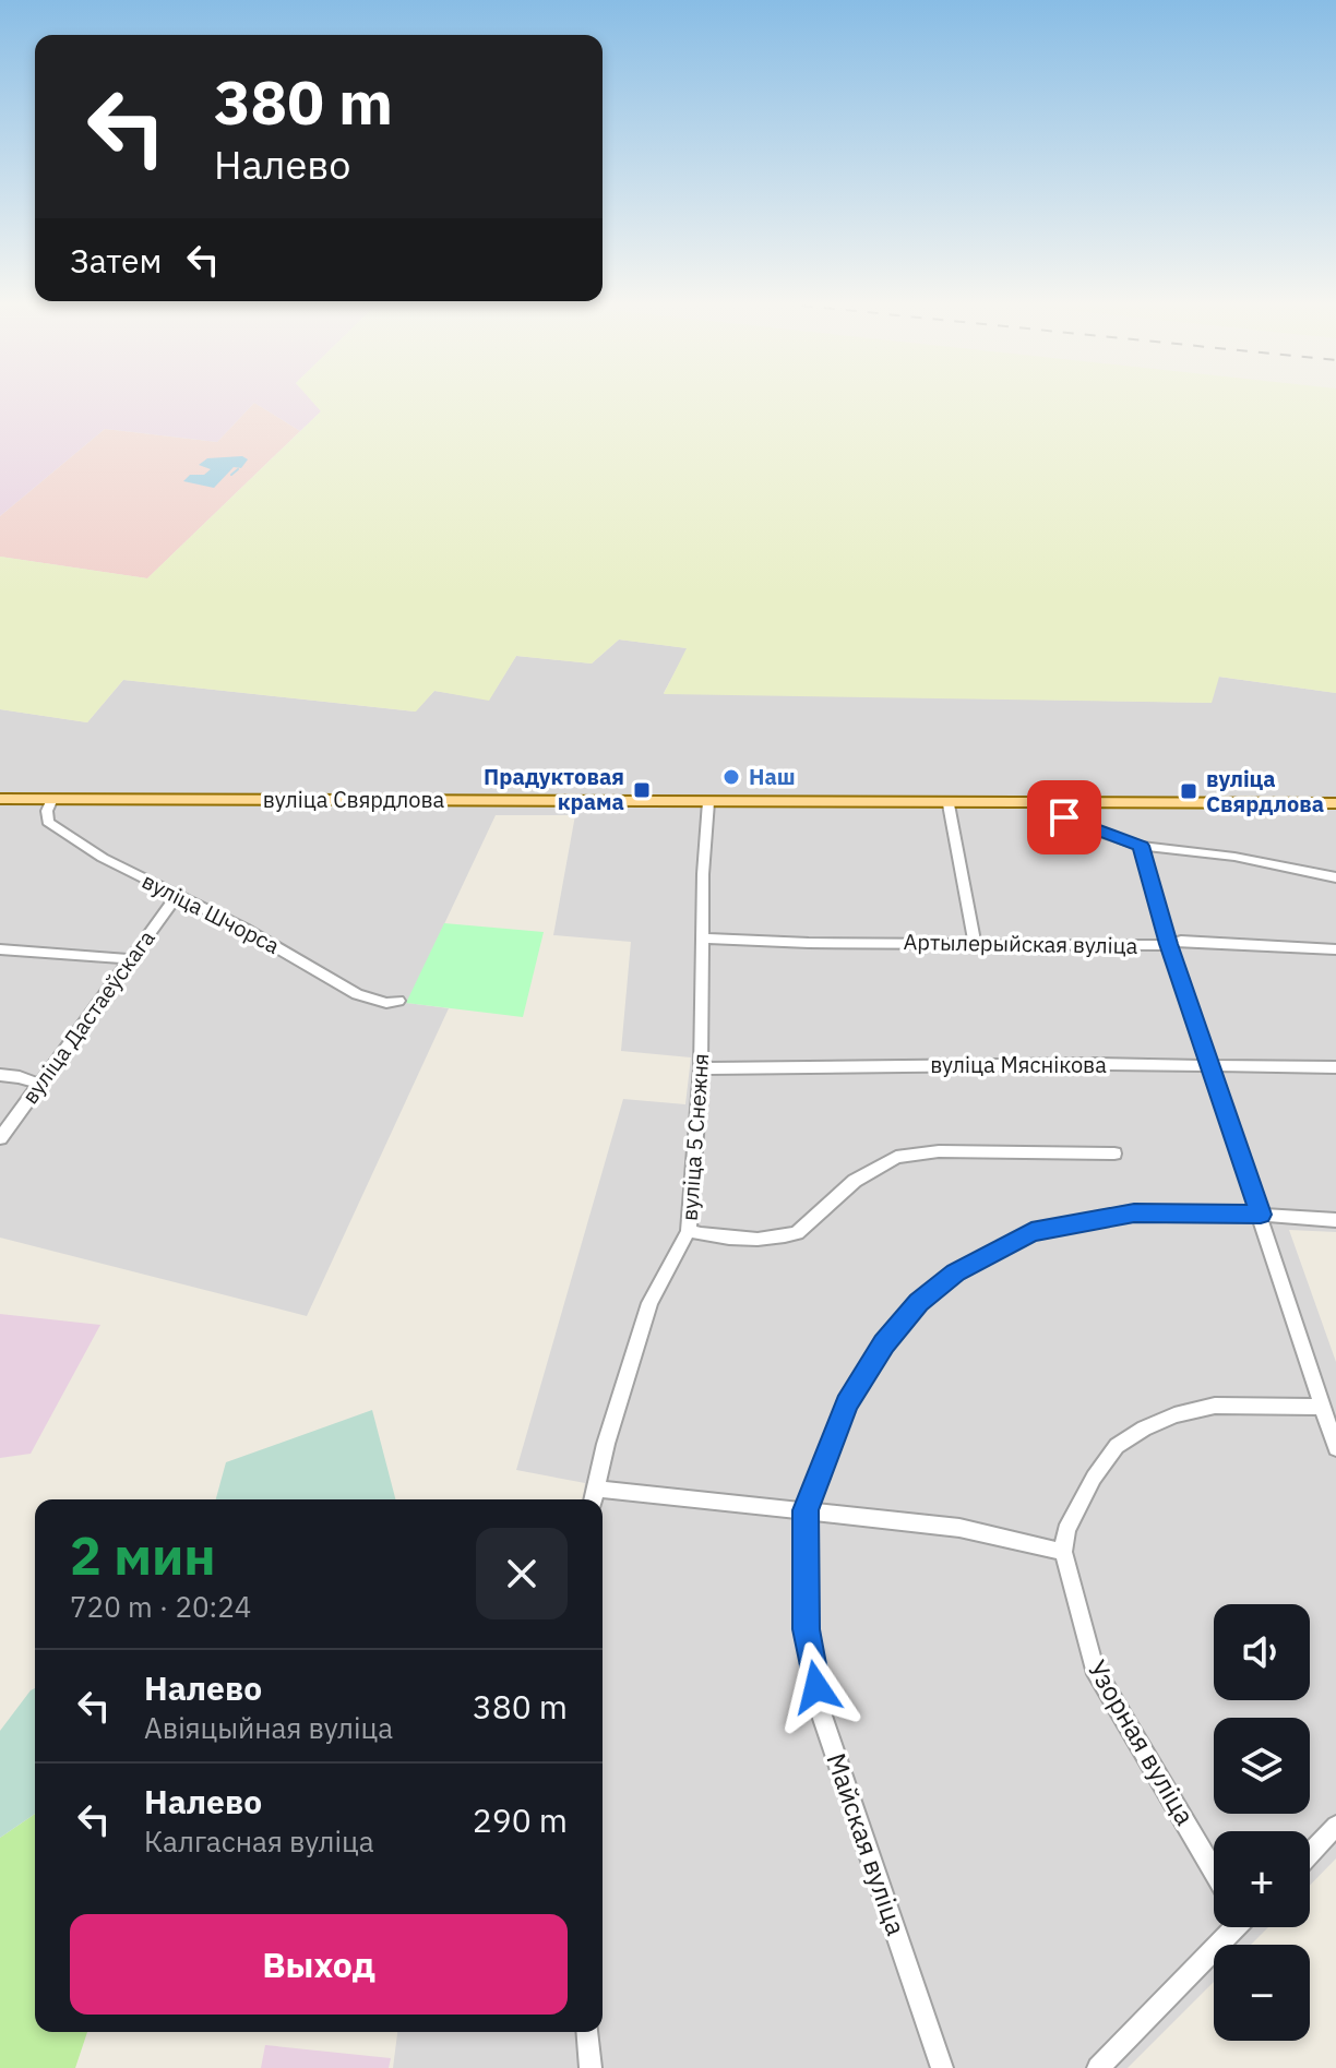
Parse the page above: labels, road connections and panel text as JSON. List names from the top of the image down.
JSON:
{
  "streets": {
    "main road": ["вуліца Свярдлова"],
    "street": [
      "вуліца Шчорса",
      "Артылерыйская вуліца",
      "вуліца Дастаеўскага",
      "вуліца Мяснікова",
      "вуліца 5 Снежня",
      "Узорная вуліца",
      "Майская вуліца"
    ]
  },
  "crossings": [
    ["вуліца Свярдлова", "вуліца Шчорса"],
    ["вуліца Свярдлова", "вуліца 5 Снежня"],
    ["вуліца Шчорса", "вуліца Дастаеўскага"],
    ["Артылерыйская вуліца", "вуліца 5 Снежня"],
    ["вуліца Мяснікова", "вуліца 5 Снежня"]
  ],
  "places": {
    "other": ["Наш"],
    "transit": ["Прадуктовая крама", "вуліца Свярдлова"]
  },
  "page": {
    "turn": ["380 m", "Налево"],
    "then": "Затем",
    "heading": ["2 мин", "720 m · 20:24"],
    "map_buttons": ["+", "−"],
    "list": [
      {
        "name": "Налево",
        "note": "Авіяцыйная вуліца",
        "value": "380 m"
      },
      {
        "name": "Налево",
        "note": "Калгасная вуліца",
        "value": "290 m"
      }
    ],
    "buttons": "Выход"
  }
}
